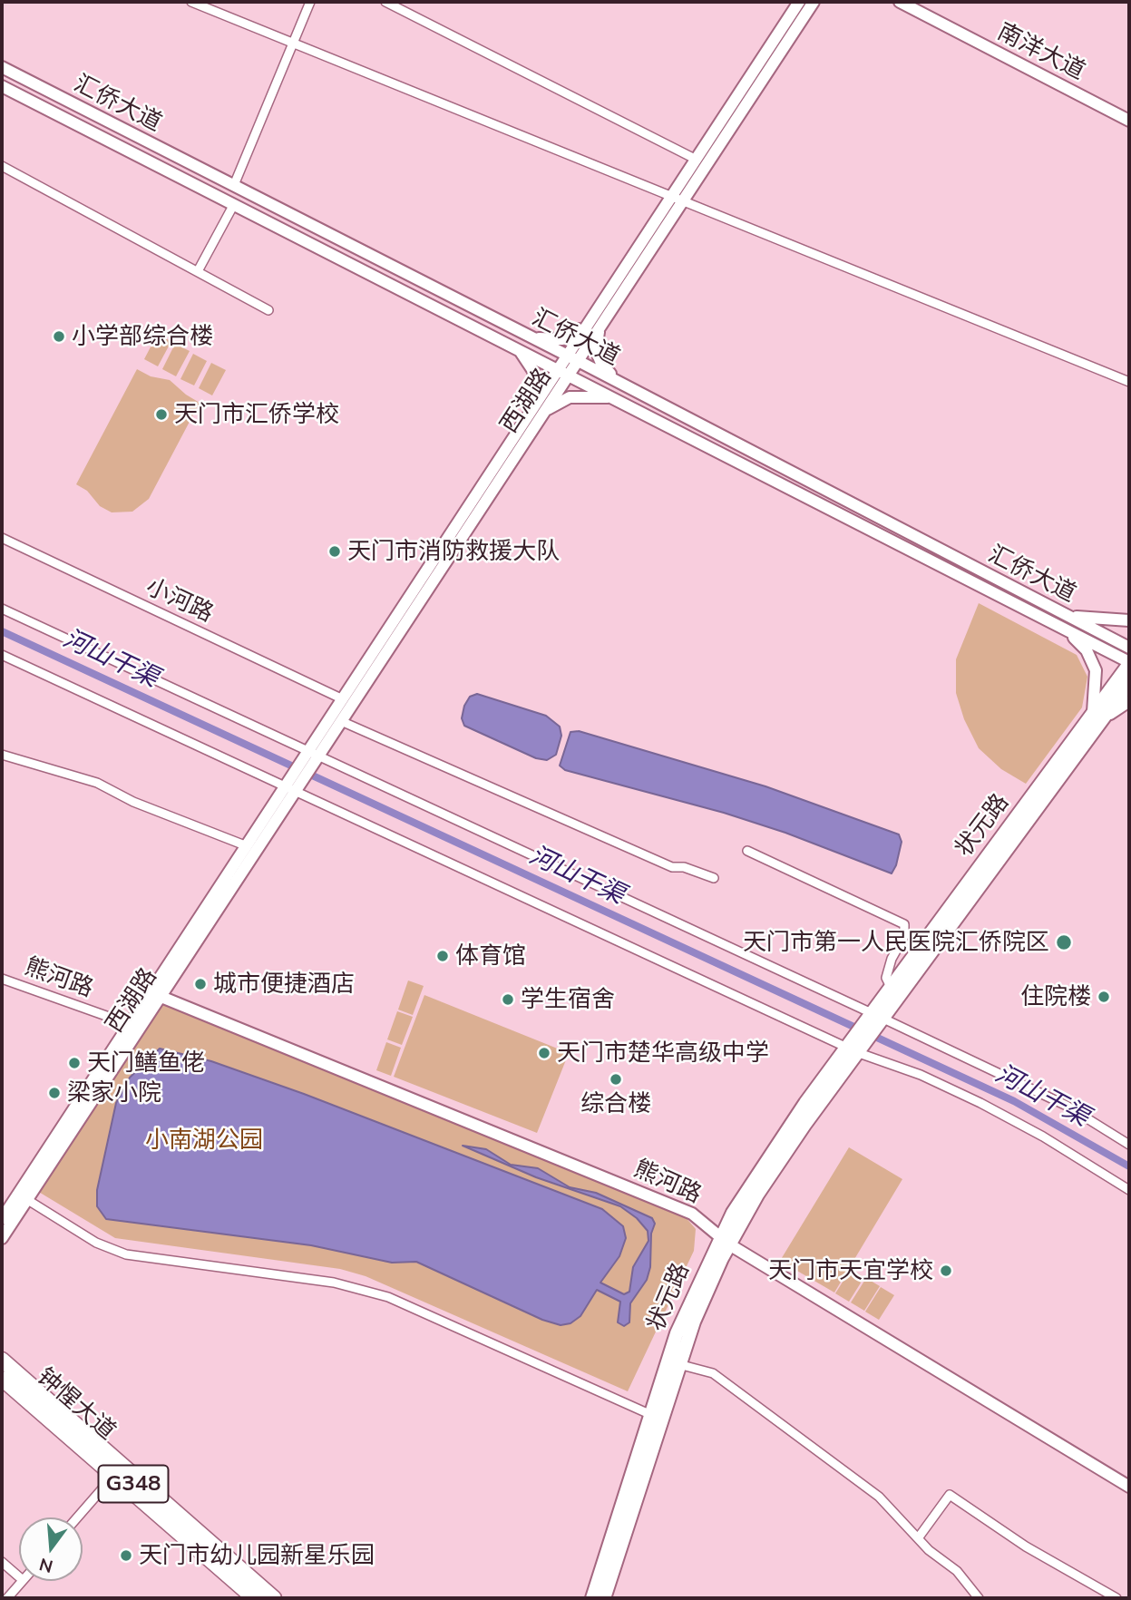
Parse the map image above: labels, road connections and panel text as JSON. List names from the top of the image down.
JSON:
{
  "streets": {
    "highway": ["钟惺大道", "G348"],
    "main road": [
      "南洋大道",
      "汇侨大道",
      "西湖路",
      "状元路",
      "熊河路"
    ],
    "street": ["小河路"]
  },
  "crossings": [
    ["汇侨大道", "西湖路"],
    ["汇侨大道", "状元路"],
    ["西湖路", "小河路"],
    ["西湖路", "熊河路"],
    ["状元路", "熊河路"]
  ],
  "water": ["河山干渠"],
  "parks": ["小南湖公园"],
  "places": [
    "小学部综合楼",
    "天门市汇侨学校",
    "天门市消防救援大队",
    "天门市第一人民医院汇侨院区",
    "体育馆",
    "城市便捷酒店",
    "住院楼",
    "学生宿舍",
    "天门市楚华高级中学",
    "天门鳝鱼佬",
    "综合楼",
    "梁家小院",
    "天门市天宜学校",
    "天门市幼儿园新星乐园"
  ],
  "north": "bottom"
}
